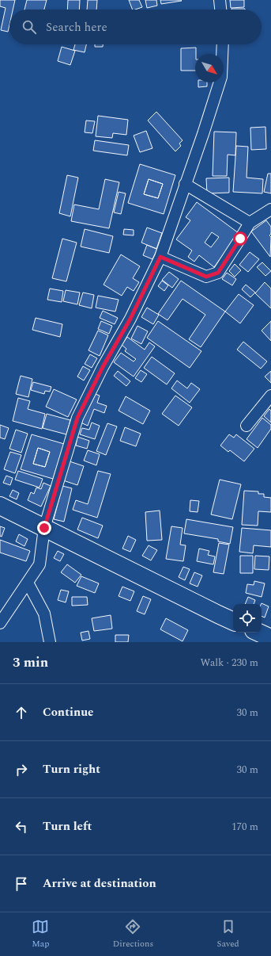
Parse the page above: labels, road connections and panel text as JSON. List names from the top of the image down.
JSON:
{
  "north": "bottom right",
  "page": {
    "search": "Search here",
    "heading": ["3 min", "Walk · 230 m"],
    "list": [
      ["Continue", "30 m"],
      ["Turn right", "30 m"],
      ["Turn left", "170 m"],
      "Arrive at destination"
    ],
    "nav": ["Map", "Directions", "Saved"]
  }
}
